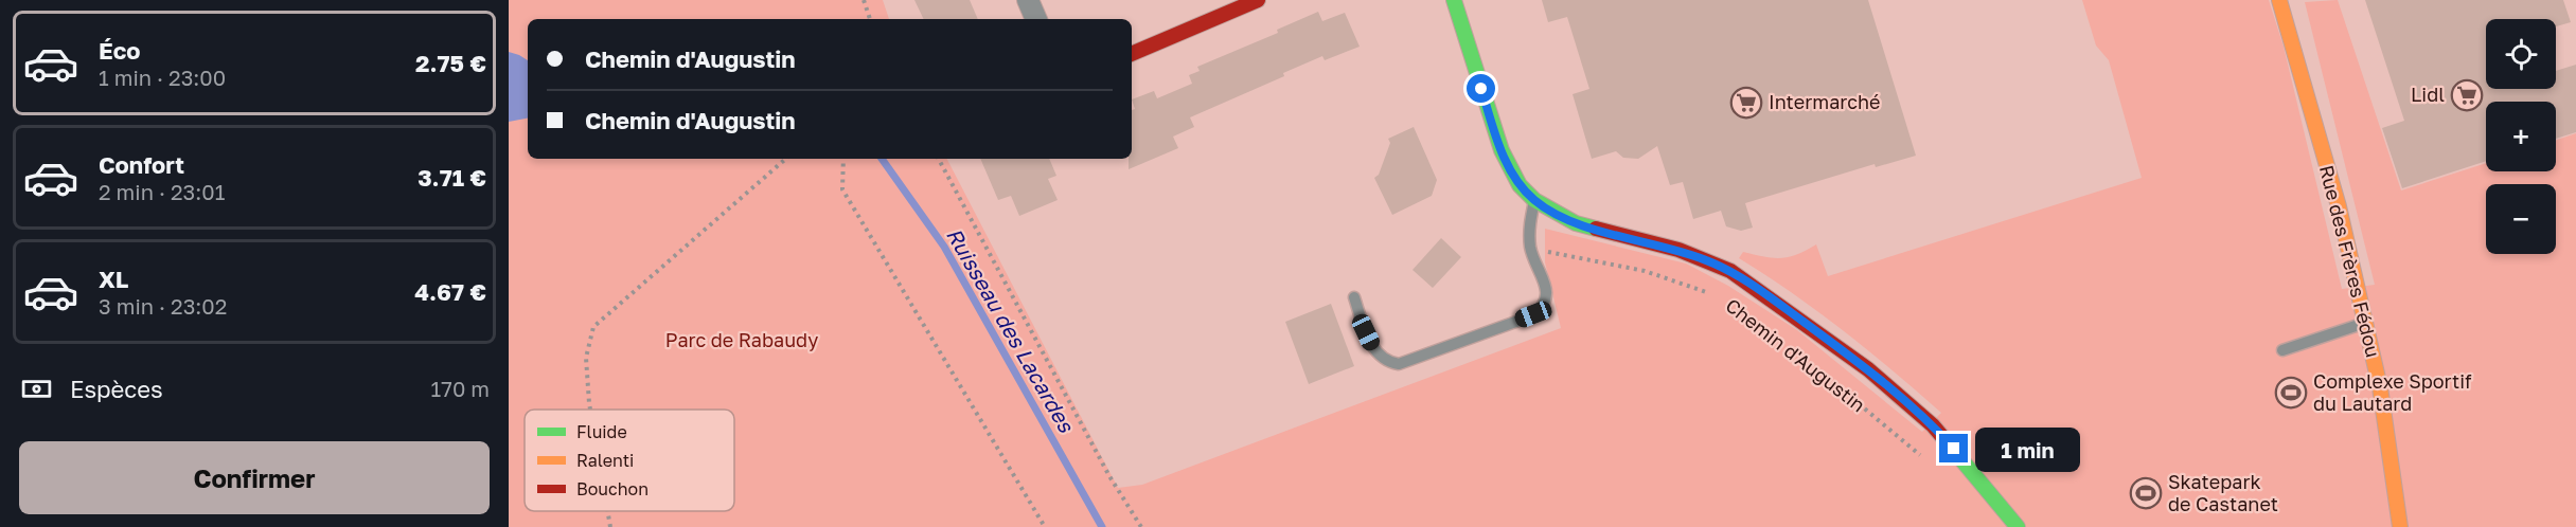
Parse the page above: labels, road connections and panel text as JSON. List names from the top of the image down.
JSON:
{
  "streets": {
    "street": ["Rue des Frères Fédou", "Chemin d'Augustin"]
  },
  "water": ["Ruisseau des Lacardes"],
  "parks": ["Parc de Rabaudy"],
  "places": {
    "supermarket": ["Lidl", "Intermarché"],
    "sports": ["Complexe Sportif du Lautard", "Skatepark de Castanet"]
  },
  "legend": ["Fluide", "Ralenti", "Bouchon"],
  "page": {
    "list": [
      {
        "name": "Éco",
        "note": "1 min · 23:00",
        "value": "2.75 €"
      },
      {
        "name": "Confort",
        "note": "2 min · 23:01",
        "value": "3.71 €"
      },
      {
        "name": "XL",
        "note": "3 min · 23:02",
        "value": "4.67 €"
      }
    ],
    "map_buttons": ["+", "−"],
    "banner": ["Chemin d'Augustin", "Chemin d'Augustin"],
    "pay": ["Espèces", "170 m"],
    "bubble": "1 min",
    "buttons": "Confirmer"
  }
}
